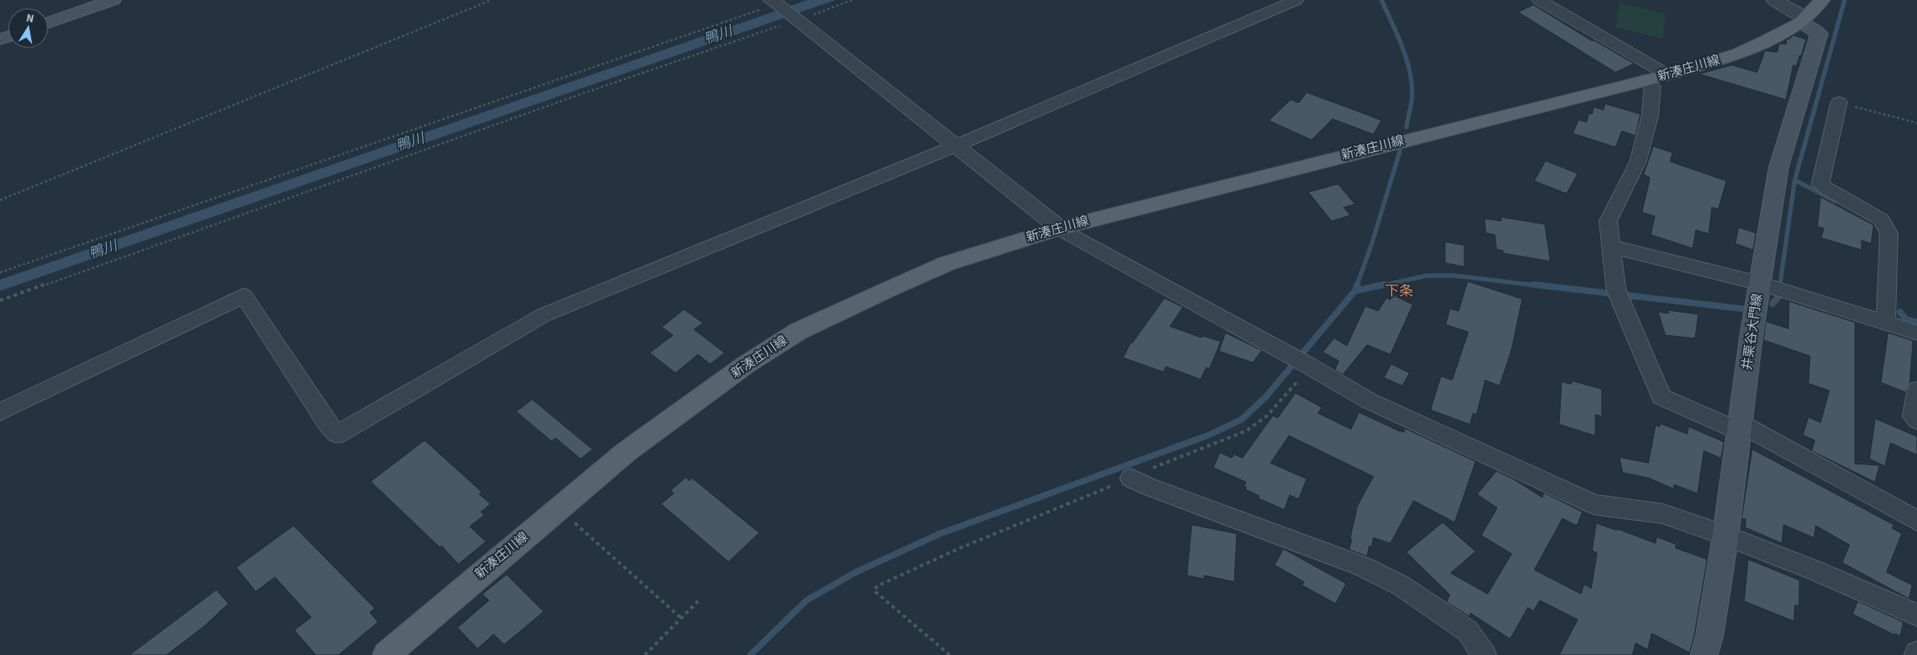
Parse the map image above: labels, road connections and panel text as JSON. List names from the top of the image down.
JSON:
{
  "streets": {
    "main road": ["新湊庄川線", "井栗谷大門線"]
  },
  "crossings": [
    ["新湊庄川線", "井栗谷大門線"]
  ],
  "districts": ["下条"],
  "water": ["鴨川"],
  "north": "top"
}
